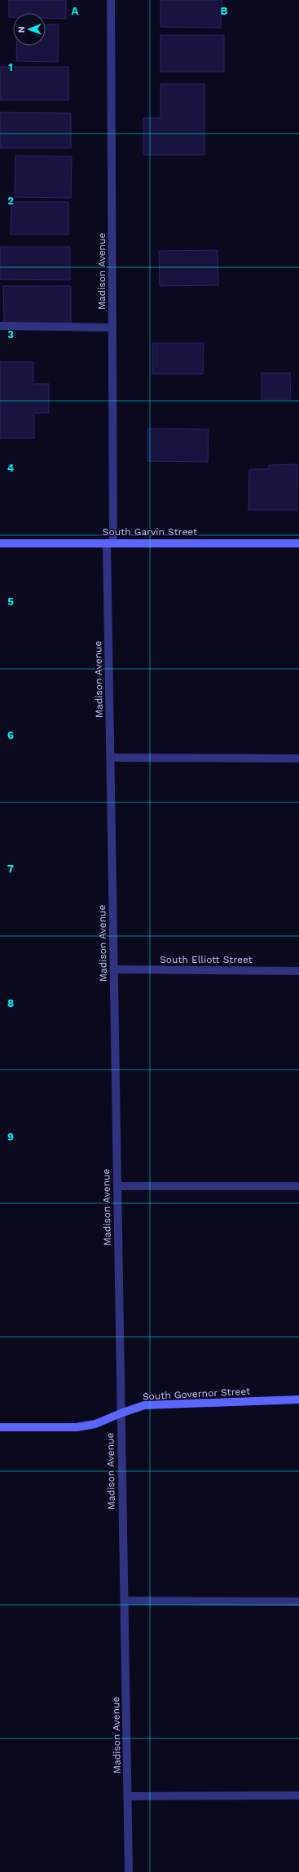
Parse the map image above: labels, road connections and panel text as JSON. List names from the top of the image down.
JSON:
{
  "streets": {
    "street": [
      "Madison Avenue",
      "South Garvin Street",
      "South Elliott Street",
      "South Governor Street"
    ]
  },
  "crossings": [
    ["Madison Avenue", "South Garvin Street"],
    ["Madison Avenue", "South Elliott Street"],
    ["Madison Avenue", "South Governor Street"]
  ],
  "north": "left",
  "grid": {
    "columns": ["A", "B"],
    "rows": [
      "1",
      "2",
      "3",
      "4",
      "5",
      "6",
      "7",
      "8",
      "9"
    ]
  }
}
